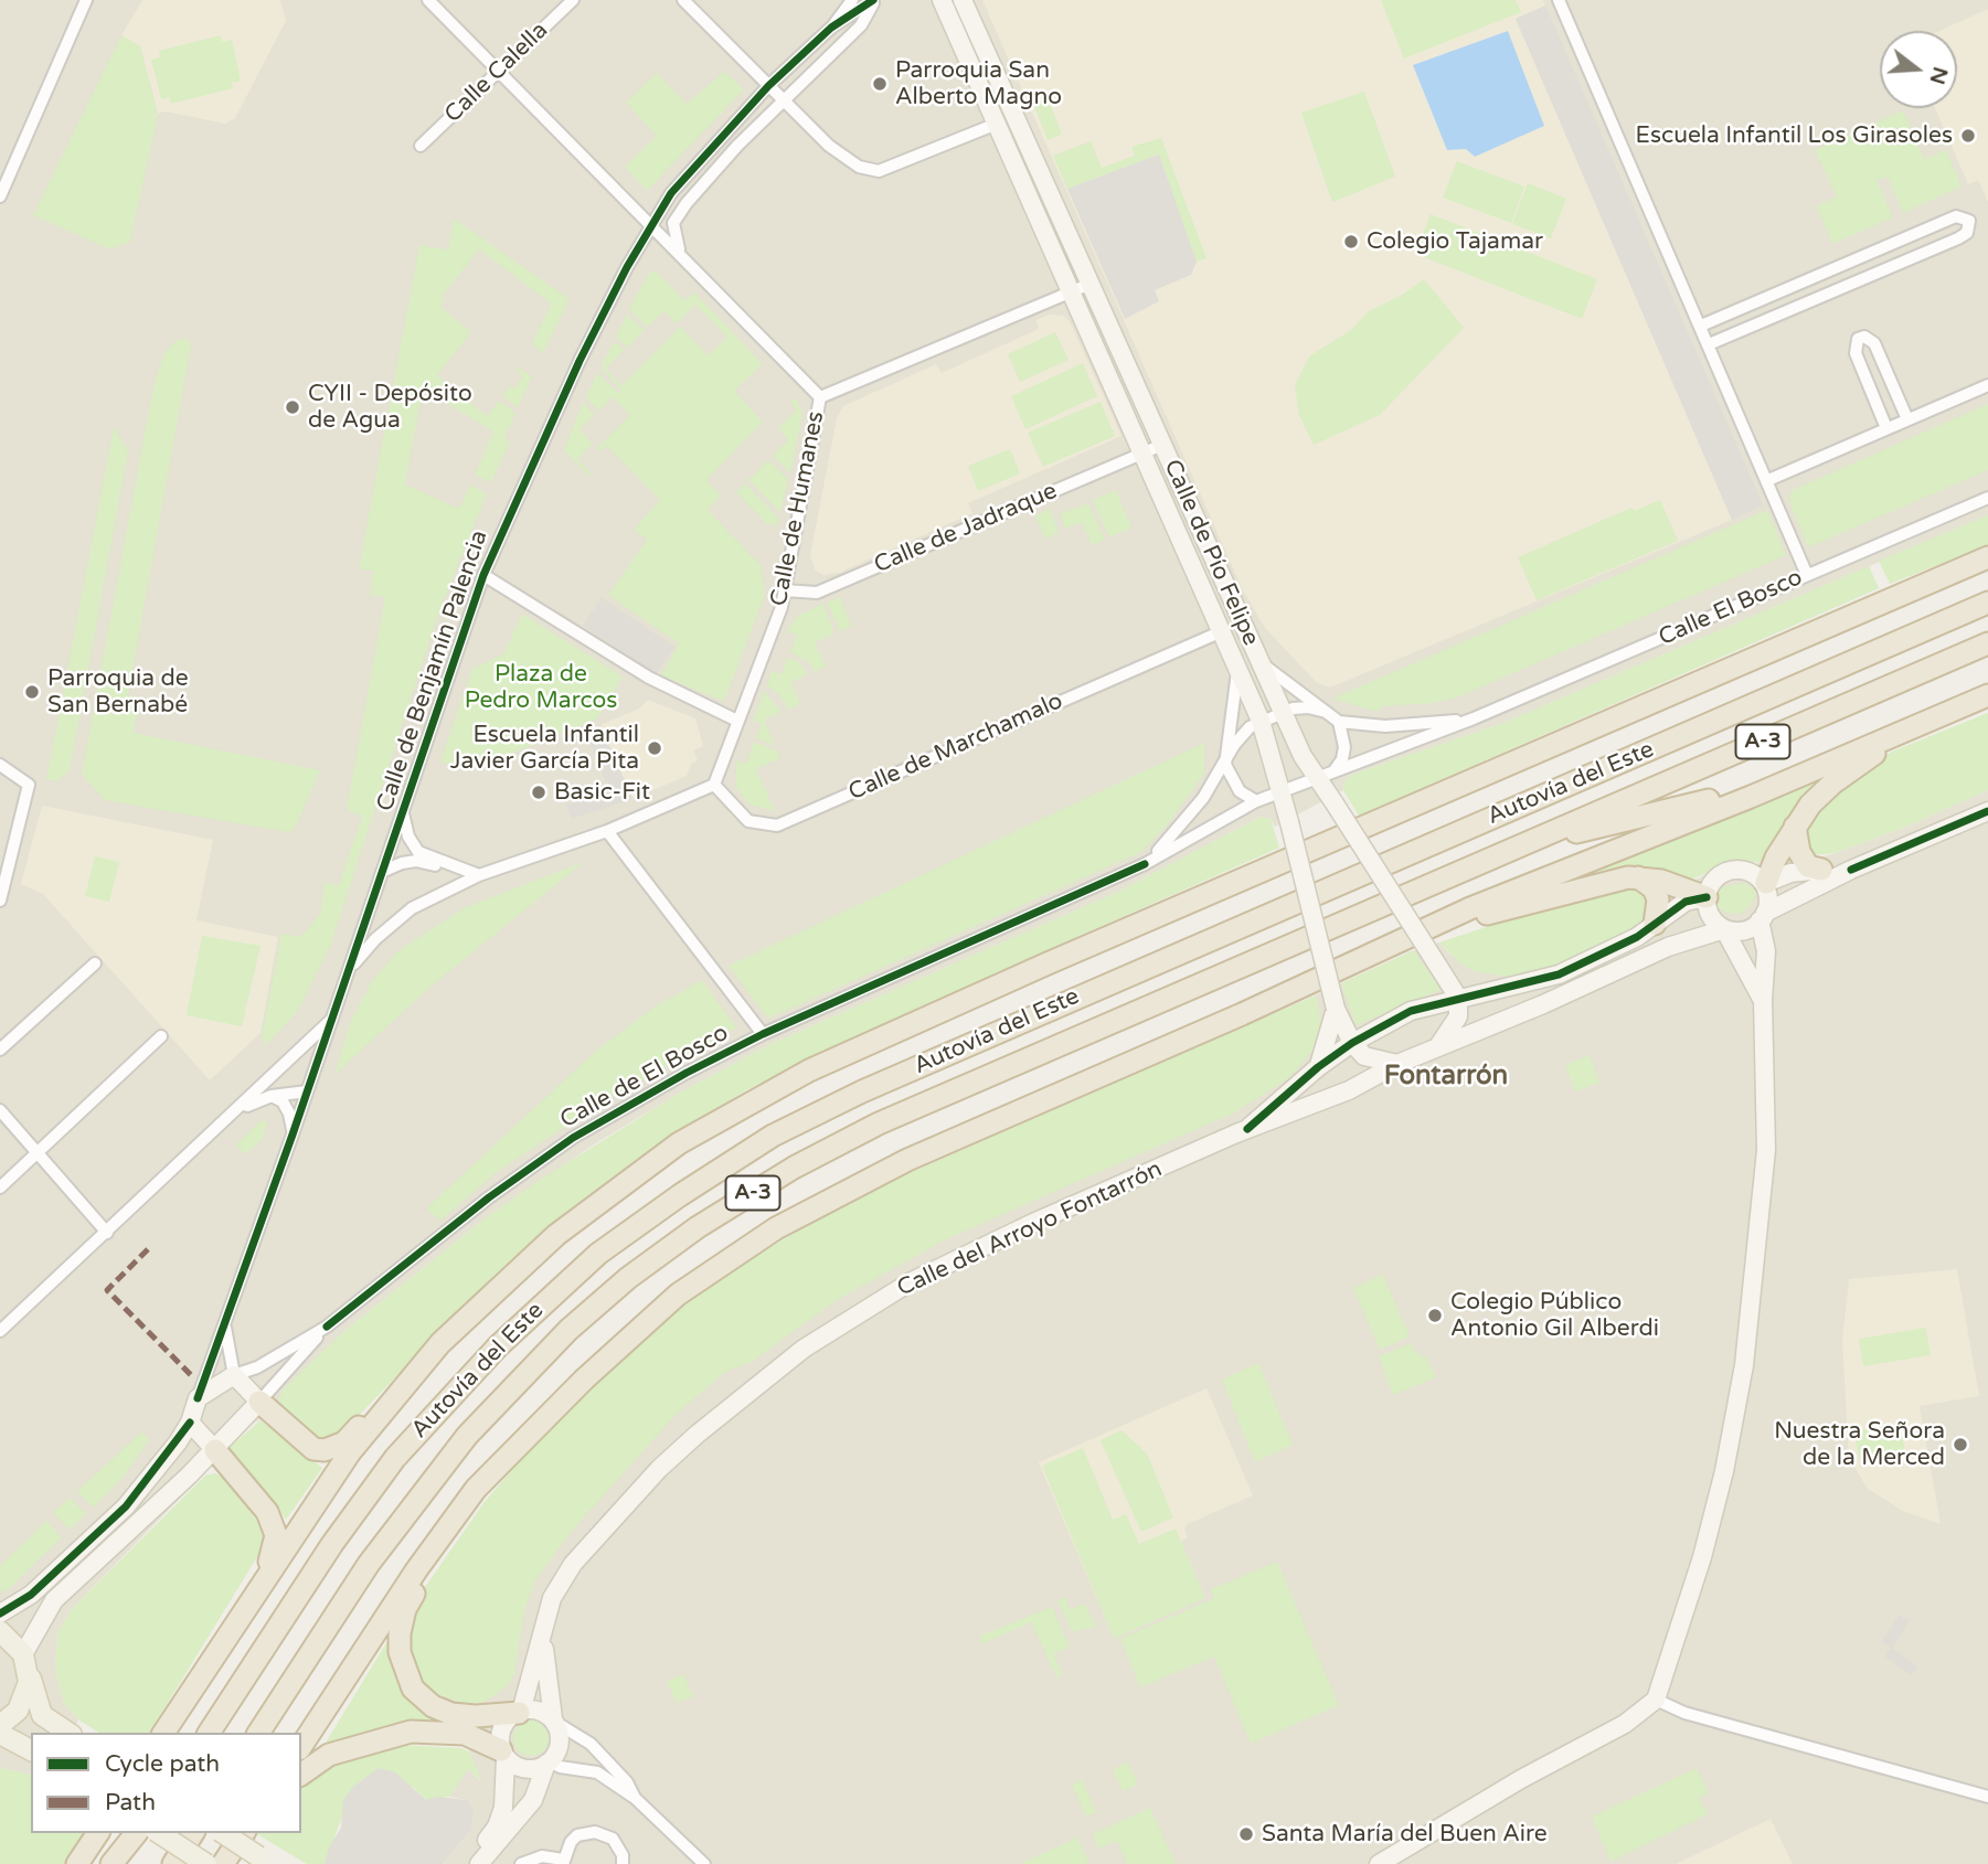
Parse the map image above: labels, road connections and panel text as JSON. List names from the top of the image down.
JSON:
{
  "streets": {
    "highway": ["A-3", "Autovía del Este"],
    "street": [
      "Calle Calella",
      "Calle de Humanes",
      "Calle de Jadraque",
      "Calle de Pío Felipe",
      "Calle El Bosco",
      "Calle de Benjamín Palencia",
      "Calle de Marchamalo",
      "Calle de El Bosco",
      "Calle del Arroyo Fontarrón"
    ]
  },
  "crossings": [
    ["Calle Calella", "Calle de Humanes"],
    ["Calle de Humanes", "Calle de Jadraque"],
    ["Calle de Humanes", "Calle de Benjamín Palencia"],
    ["Calle de Humanes", "Calle de Marchamalo"],
    ["Calle de Jadraque", "Calle de Pío Felipe"],
    ["Calle de Pío Felipe", "Calle El Bosco"],
    ["Calle de Pío Felipe", "Calle de Marchamalo"],
    ["Calle de Pío Felipe", "Calle de El Bosco"],
    ["Calle de Pío Felipe", "Calle del Arroyo Fontarrón"],
    ["Calle de Benjamín Palencia", "Calle de El Bosco"]
  ],
  "districts": ["Fontarrón"],
  "parks": ["Plaza de Pedro Marcos"],
  "places": [
    "Parroquia San Alberto Magno",
    "Escuela Infantil Los Girasoles",
    "Colegio Tajamar",
    "CYII - Depósito de Agua",
    "Parroquia de San Bernabé",
    "Escuela Infantil Javier García Pita",
    "Basic-Fit",
    "Colegio Público Antonio Gil Alberdi",
    "Nuestra Señora de la Merced",
    "Santa María del Buen Aire"
  ],
  "legend": ["Cycle path", "Path"],
  "north": "right"
}
